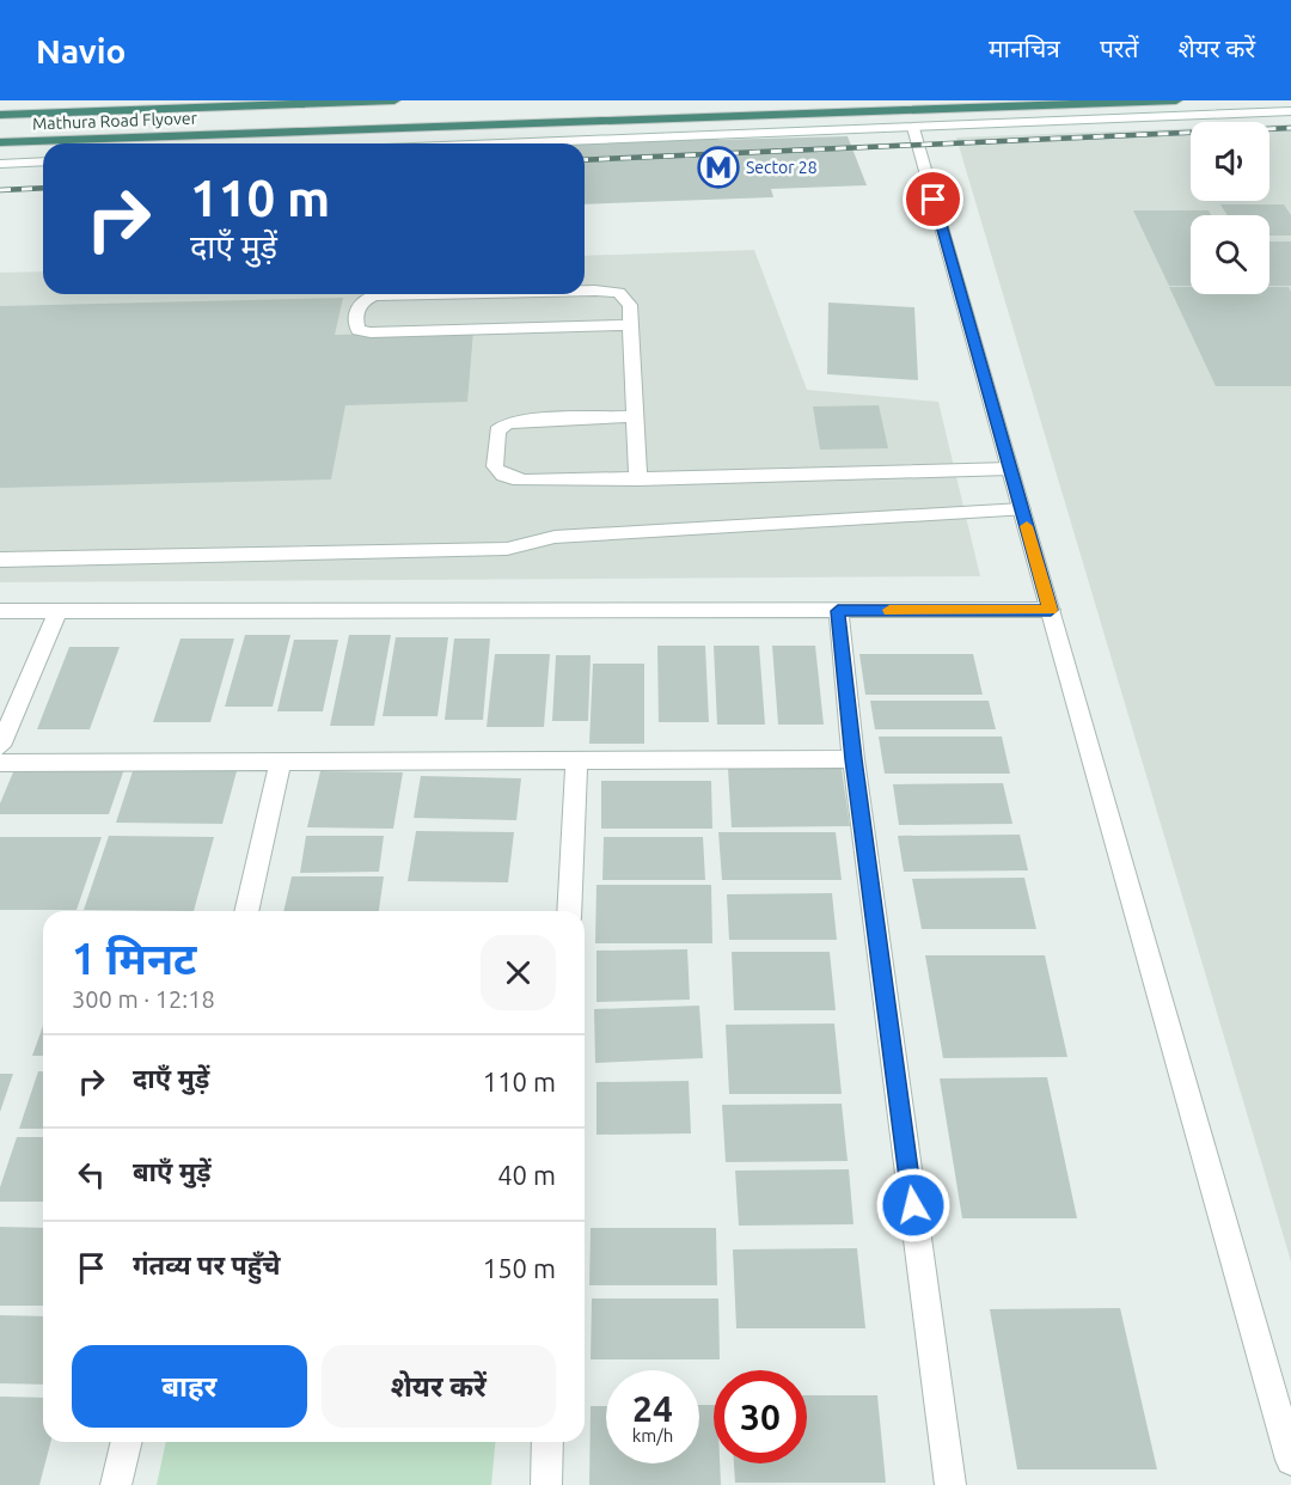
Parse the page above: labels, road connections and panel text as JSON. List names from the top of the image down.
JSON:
{
  "streets": {
    "highway": ["Mathura Road Flyover"]
  },
  "places": {
    "metro station": ["Sector 28"]
  },
  "page": {
    "header": "Navio",
    "nav": ["मानचित्र", "परतें", "शेयर करें"],
    "turn": ["110 m", "दाएँ मुड़ें"],
    "heading": ["1 मिनट", "300 m · 12:18"],
    "list": [
      {
        "name": "दाएँ मुड़ें",
        "value": "110 m"
      },
      {
        "name": "बाएँ मुड़ें",
        "value": "40 m"
      },
      {
        "name": "गंतव्य पर पहुँचे",
        "value": "150 m"
      }
    ],
    "buttons": ["बाहर", "शेयर करें"],
    "speed": "24 km/h",
    "limit": "30"
  }
}
